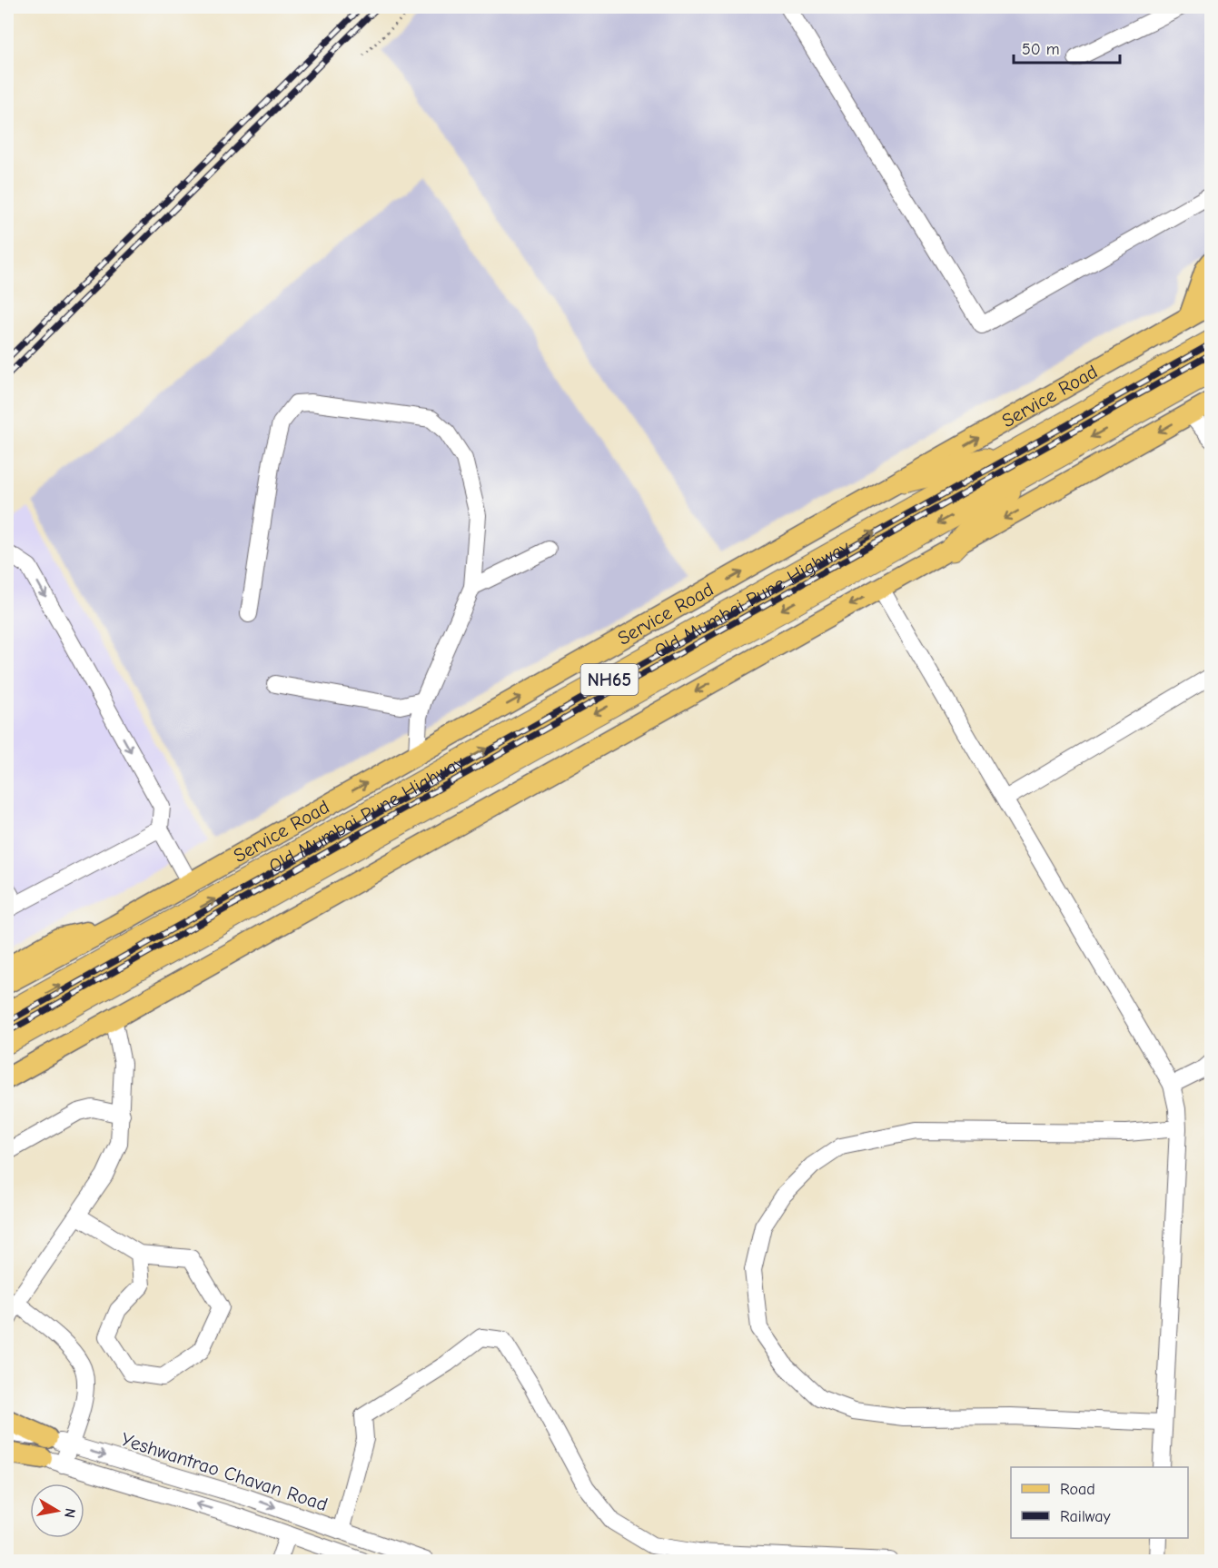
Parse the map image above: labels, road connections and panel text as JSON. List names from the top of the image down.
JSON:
{
  "streets": {
    "highway": ["Old Mumbai Pune Highway", "NH65"],
    "main road": ["Service Road"],
    "street": ["Yeshwantrao Chavan Road"]
  },
  "legend": ["Road", "Railway"],
  "scale_bar": "50 m",
  "north": "right"
}
